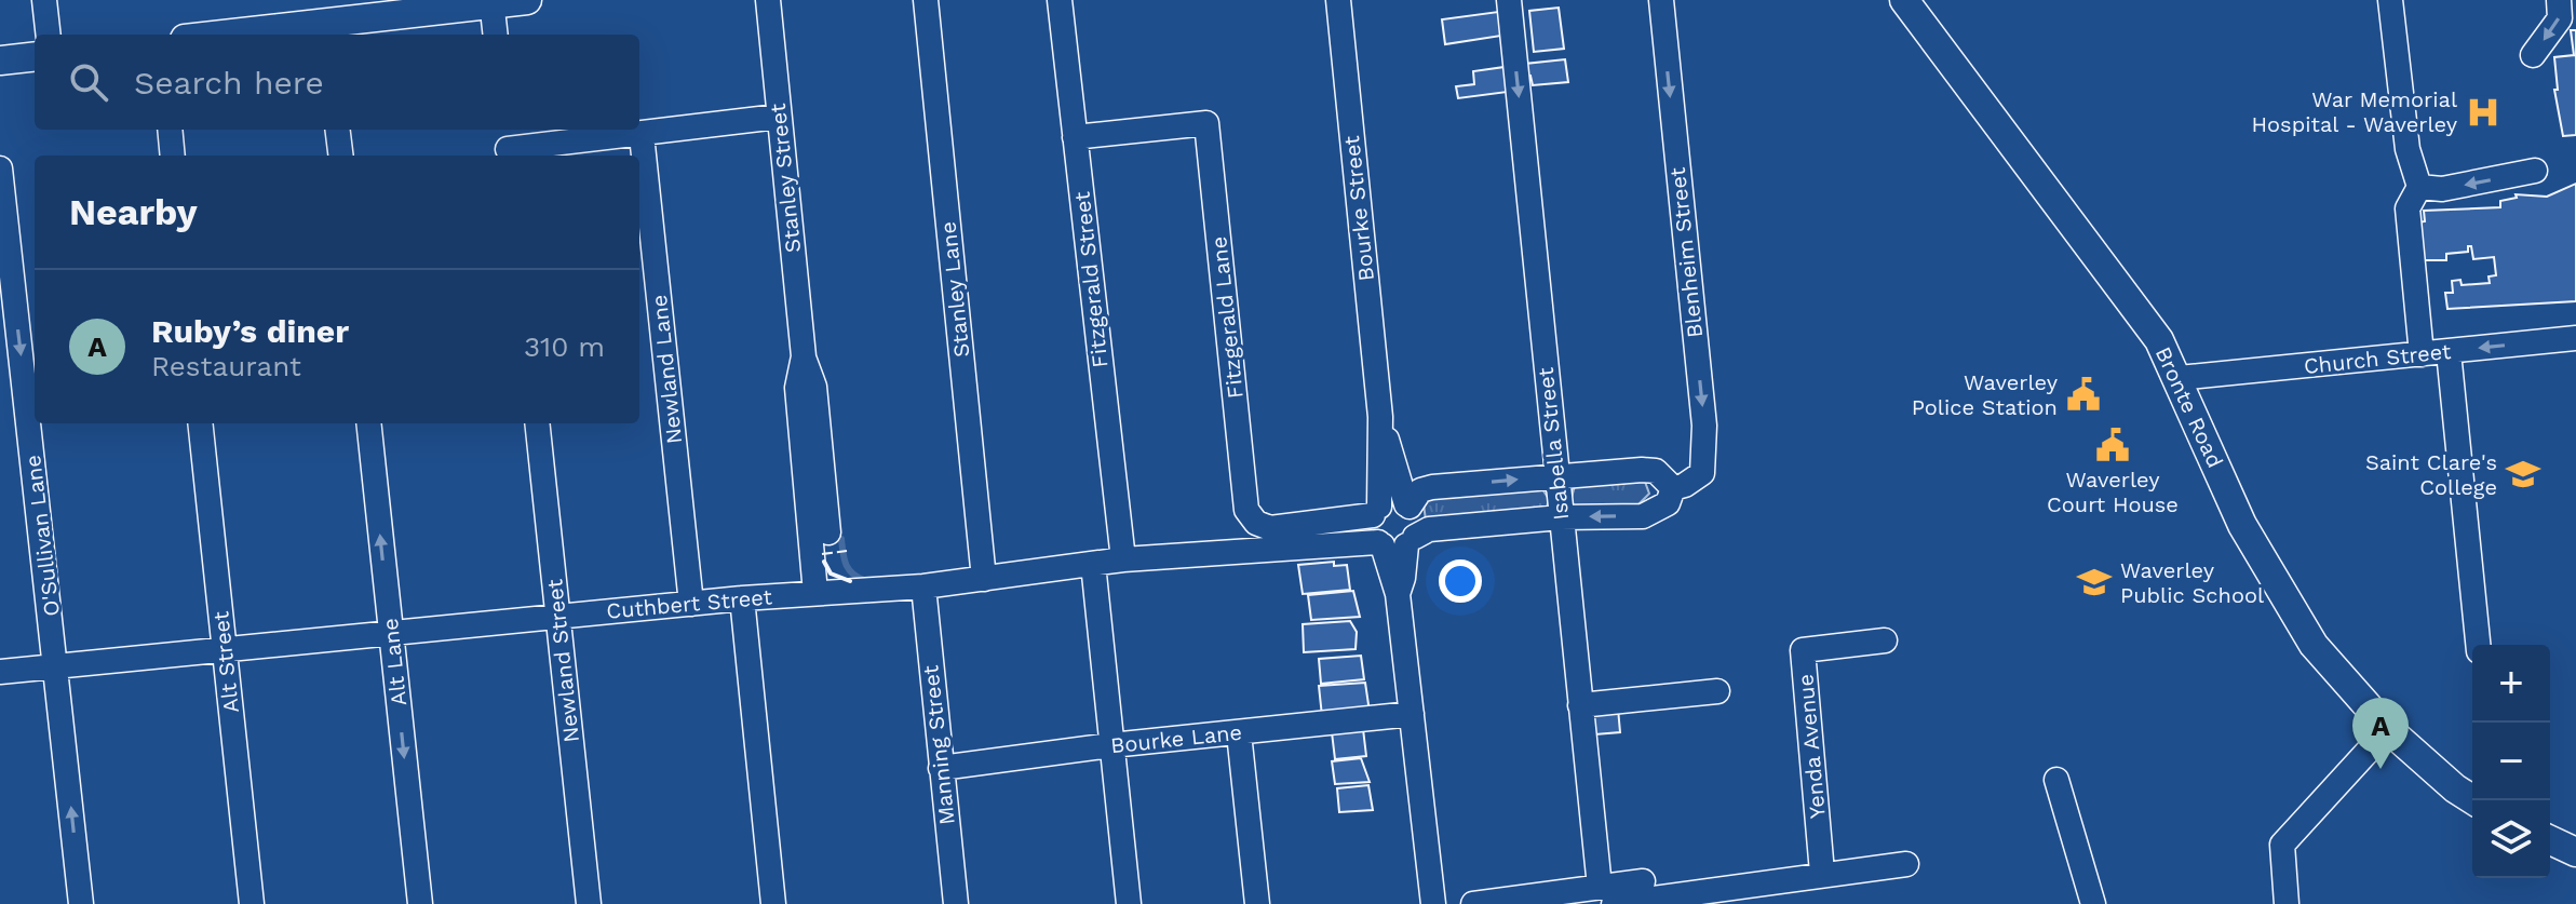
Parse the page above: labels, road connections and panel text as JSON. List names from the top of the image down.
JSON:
{
  "streets": {
    "main road": ["Bronte Road"],
    "street": [
      "Stanley Street",
      "Bourke Street",
      "Blenheim Street",
      "Fitzgerald Street",
      "Stanley Lane",
      "Fitzgerald Lane",
      "Church Street",
      "Newland Lane",
      "Isabella Street",
      "O'Sullivan Lane",
      "Cuthbert Street",
      "Newland Street",
      "Alt Street",
      "Alt Lane",
      "Bourke Lane",
      "Manning Street",
      "Yenda Avenue"
    ]
  },
  "crossings": [
    ["Stanley Street", "Cuthbert Street"],
    ["Bourke Street", "Fitzgerald Lane"],
    ["Bourke Street", "Cuthbert Street"],
    ["Blenheim Street", "Cuthbert Street"],
    ["Fitzgerald Street", "Fitzgerald Lane"],
    ["Fitzgerald Street", "Cuthbert Street"],
    ["Stanley Lane", "Cuthbert Street"],
    ["Fitzgerald Lane", "Cuthbert Street"],
    ["Church Street", "Bronte Road"],
    ["Newland Lane", "Cuthbert Street"],
    ["Isabella Street", "Cuthbert Street"],
    ["O'Sullivan Lane", "Cuthbert Street"],
    ["Cuthbert Street", "Newland Street"],
    ["Cuthbert Street", "Alt Street"],
    ["Cuthbert Street", "Alt Lane"],
    ["Cuthbert Street", "Manning Street"],
    ["Bourke Lane", "Manning Street"]
  ],
  "one_way": ["Blenheim Street", "Isabella Street"],
  "places": {
    "hospital": ["War Memorial Hospital - Waverley"],
    "public building": ["Waverley Police Station", "Waverley Court House"],
    "school or university": ["Saint Clare's College", "Waverley Public School"]
  },
  "page": {
    "search": "Search here",
    "heading": "Nearby",
    "list": [
      {
        "mark": "A",
        "name": "Ruby’s diner",
        "note": "Restaurant",
        "value": "310 m"
      }
    ],
    "map_buttons": ["+", "−"],
    "pins": "A"
  }
}
